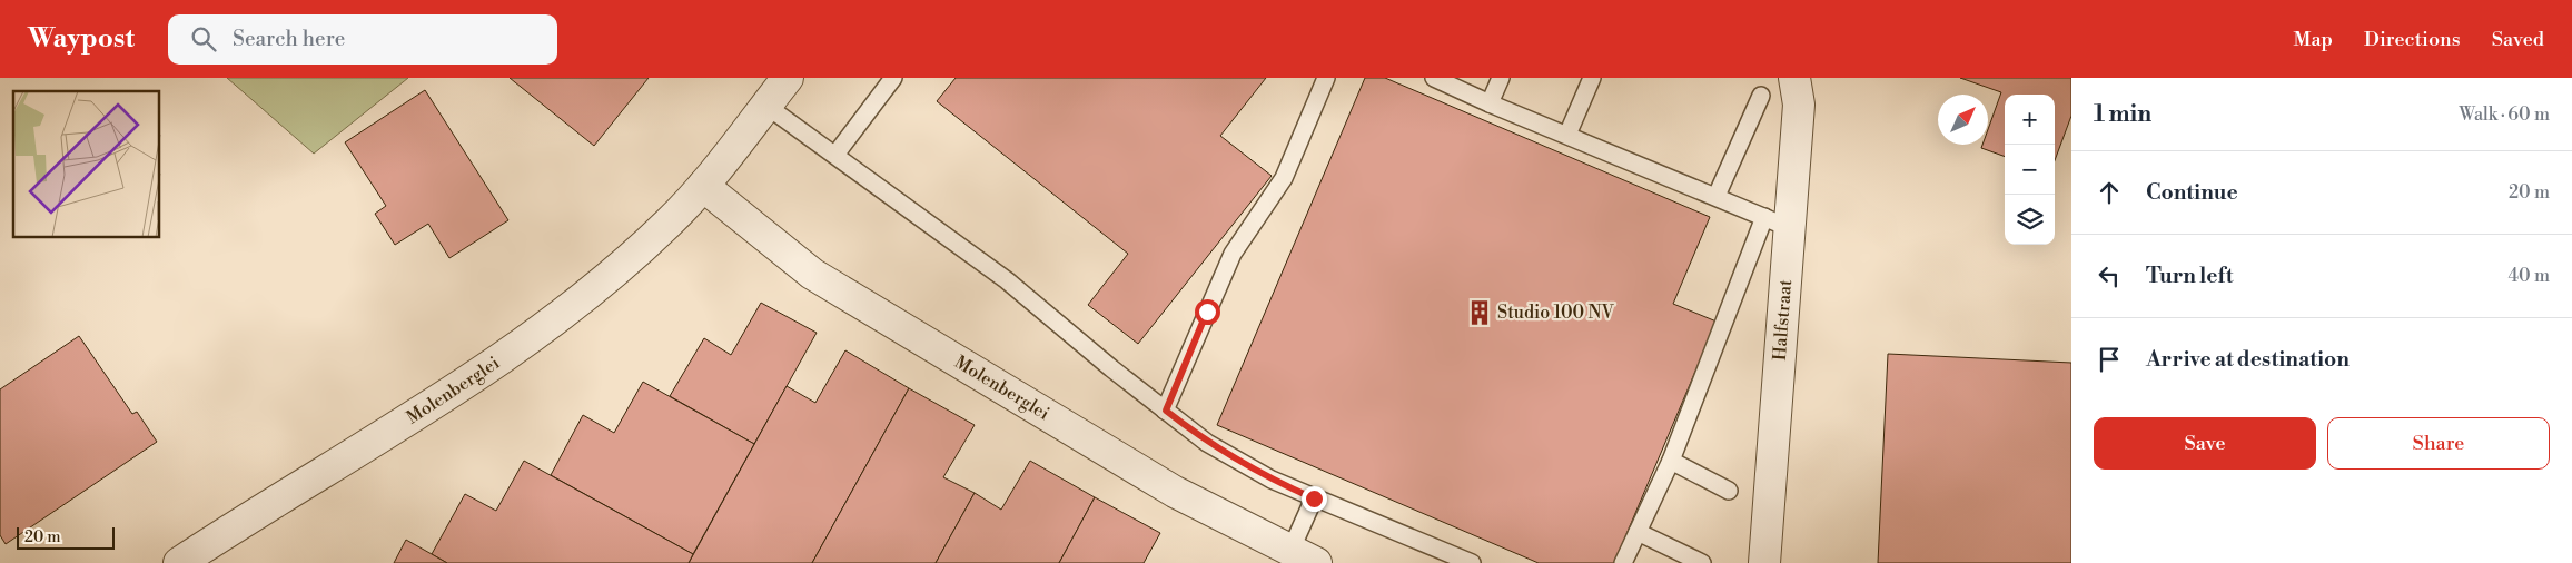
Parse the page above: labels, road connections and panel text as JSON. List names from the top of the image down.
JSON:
{
  "streets": {
    "street": ["Halfstraat", "Molenberglei"]
  },
  "places": {
    "building": ["Studio 100 NV"]
  },
  "scale_bar": "20 m",
  "north": "top right",
  "page": {
    "header": "Waypost",
    "search": "Search here",
    "nav": ["Map", "Directions", "Saved"],
    "heading": ["1 min", "Walk · 60 m"],
    "map_buttons": ["+", "−"],
    "list": [
      ["Continue", "20 m"],
      ["Turn left", "40 m"],
      "Arrive at destination"
    ],
    "buttons": ["Save", "Share"],
    "scale": "20 m"
  }
}
